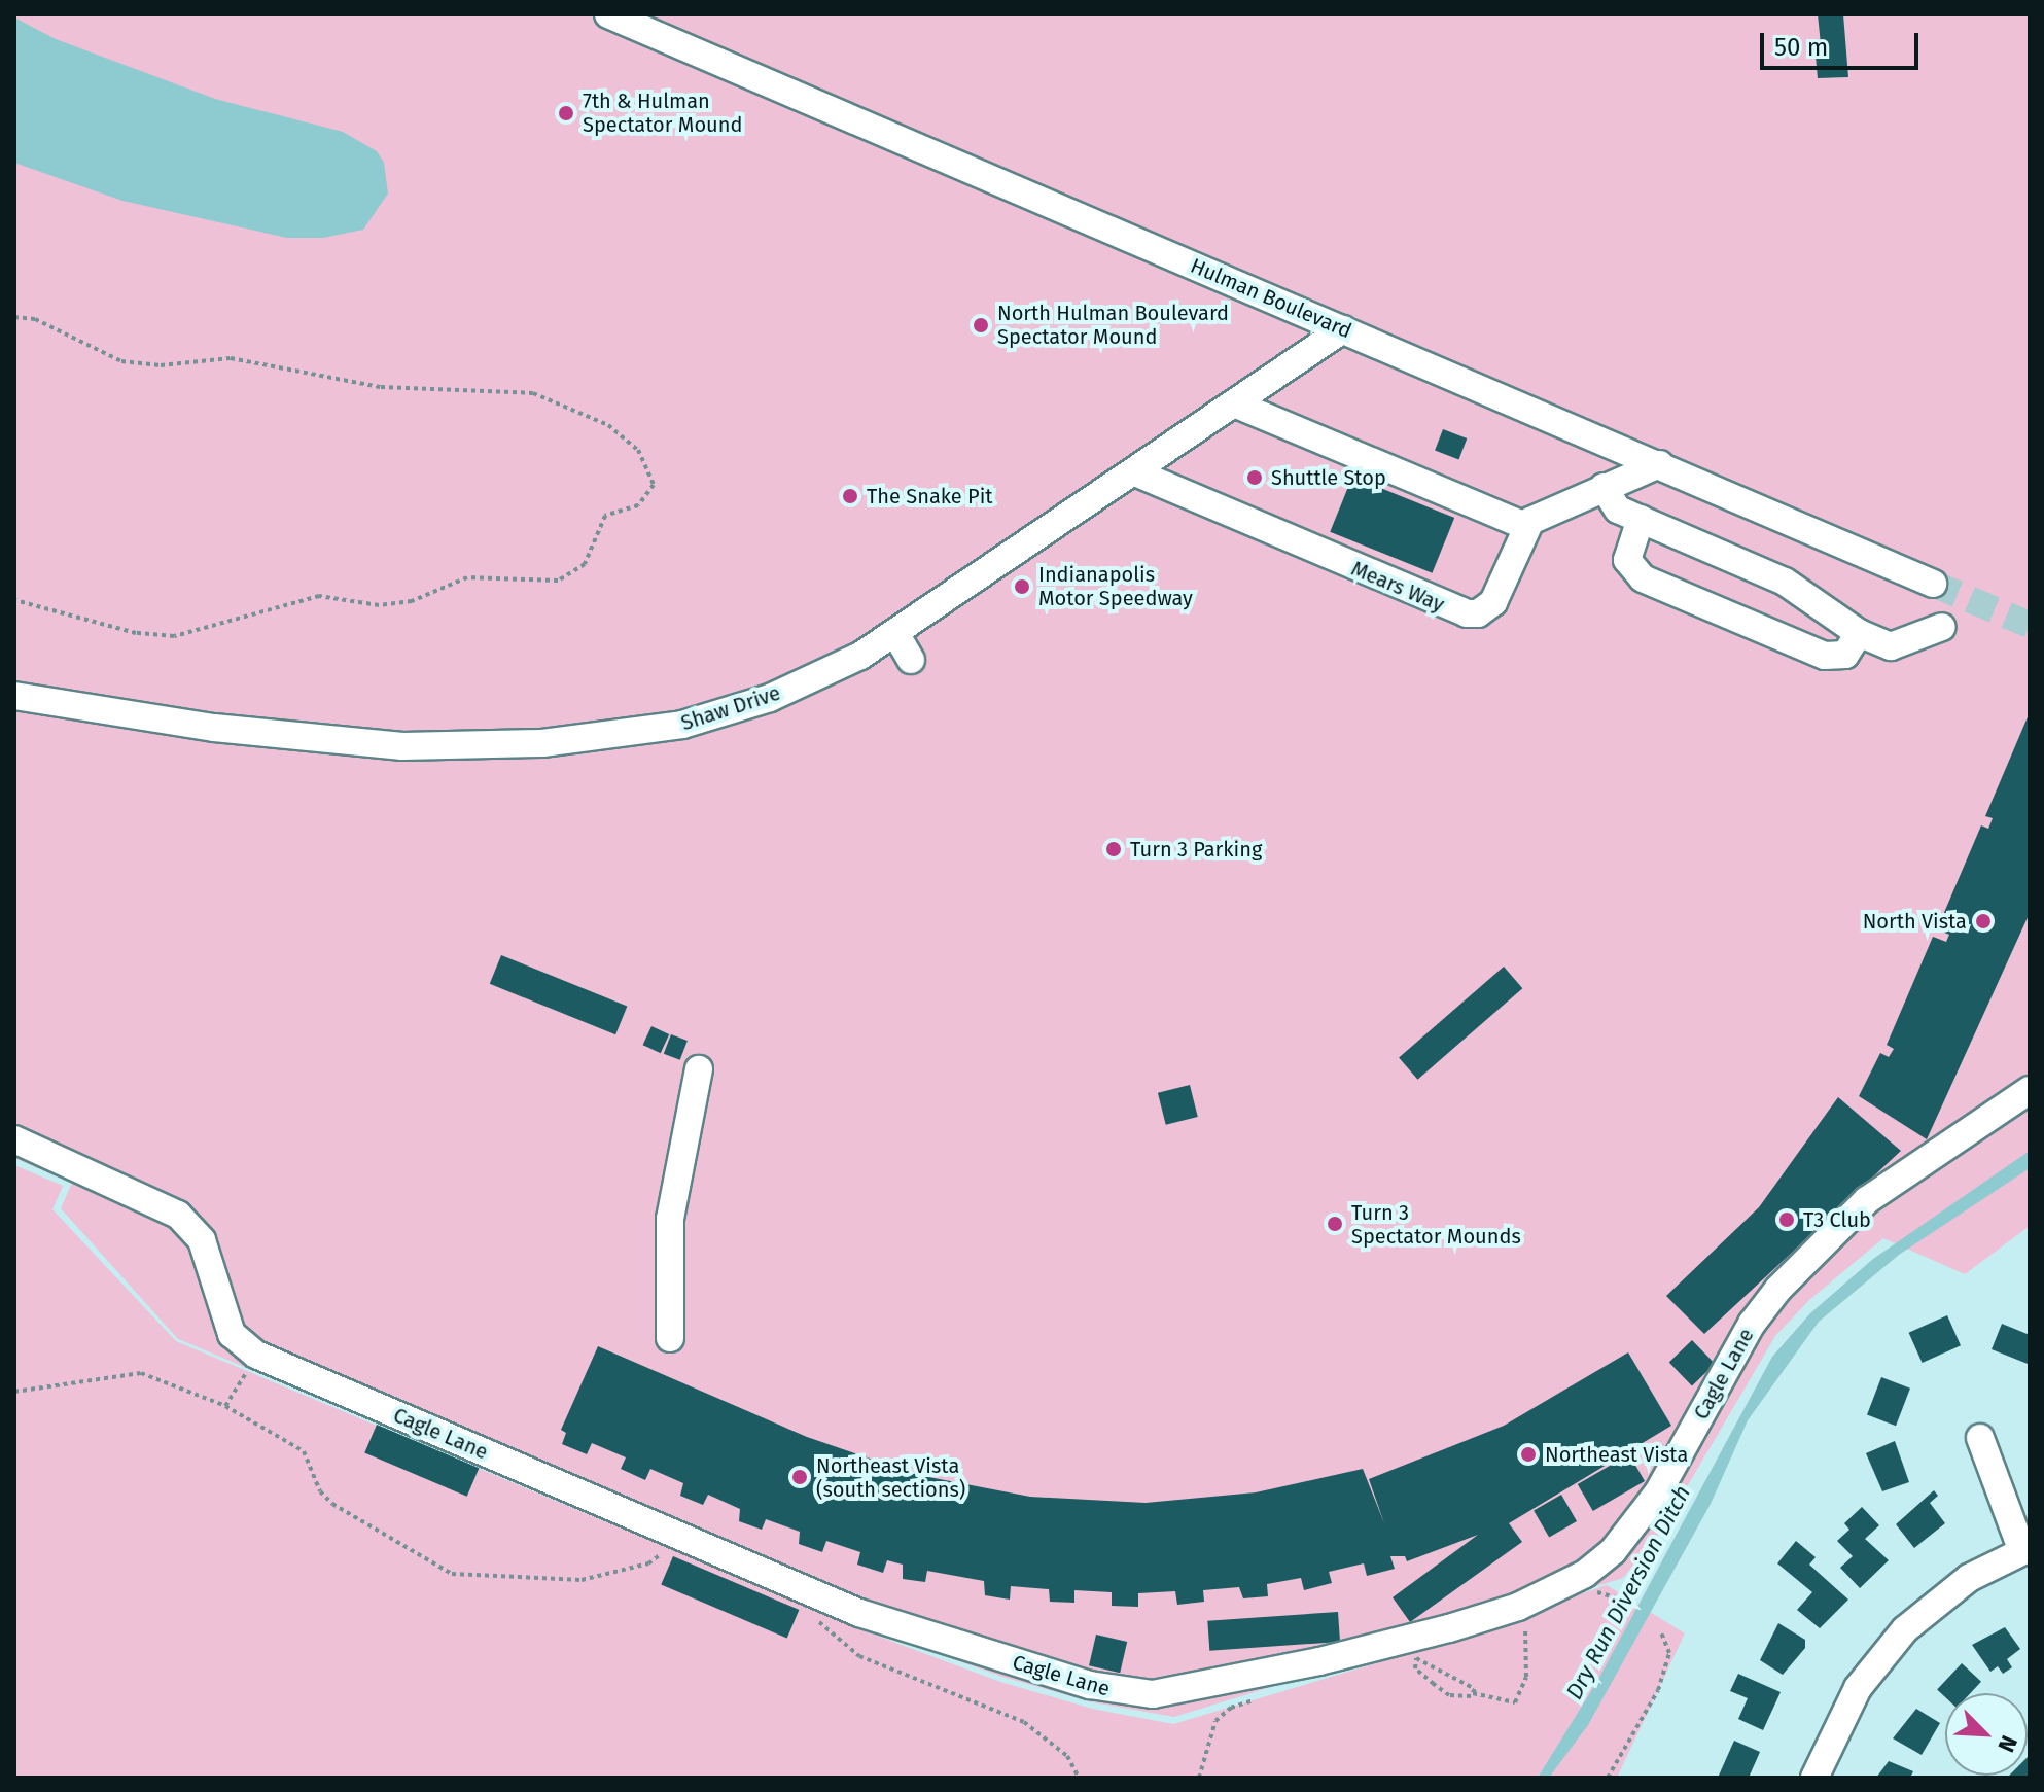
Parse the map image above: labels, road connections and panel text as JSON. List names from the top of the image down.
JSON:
{
  "streets": {
    "street": [
      "Hulman Boulevard",
      "Mears Way",
      "Shaw Drive",
      "Cagle Lane"
    ]
  },
  "crossings": [
    ["Hulman Boulevard", "Shaw Drive"],
    ["Mears Way", "Shaw Drive"]
  ],
  "water": ["Dry Run Diversion Ditch"],
  "places": [
    "7th & Hulman Spectator Mound",
    "North Hulman Boulevard Spectator Mound",
    "Shuttle Stop",
    "The Snake Pit",
    "Indianapolis Motor Speedway",
    "Turn 3 Parking",
    "North Vista",
    "T3 Club",
    "Turn 3 Spectator Mounds",
    "Northeast Vista",
    "Northeast Vista (south sections)"
  ],
  "scale_bar": "50 m",
  "north": "bottom right"
}
